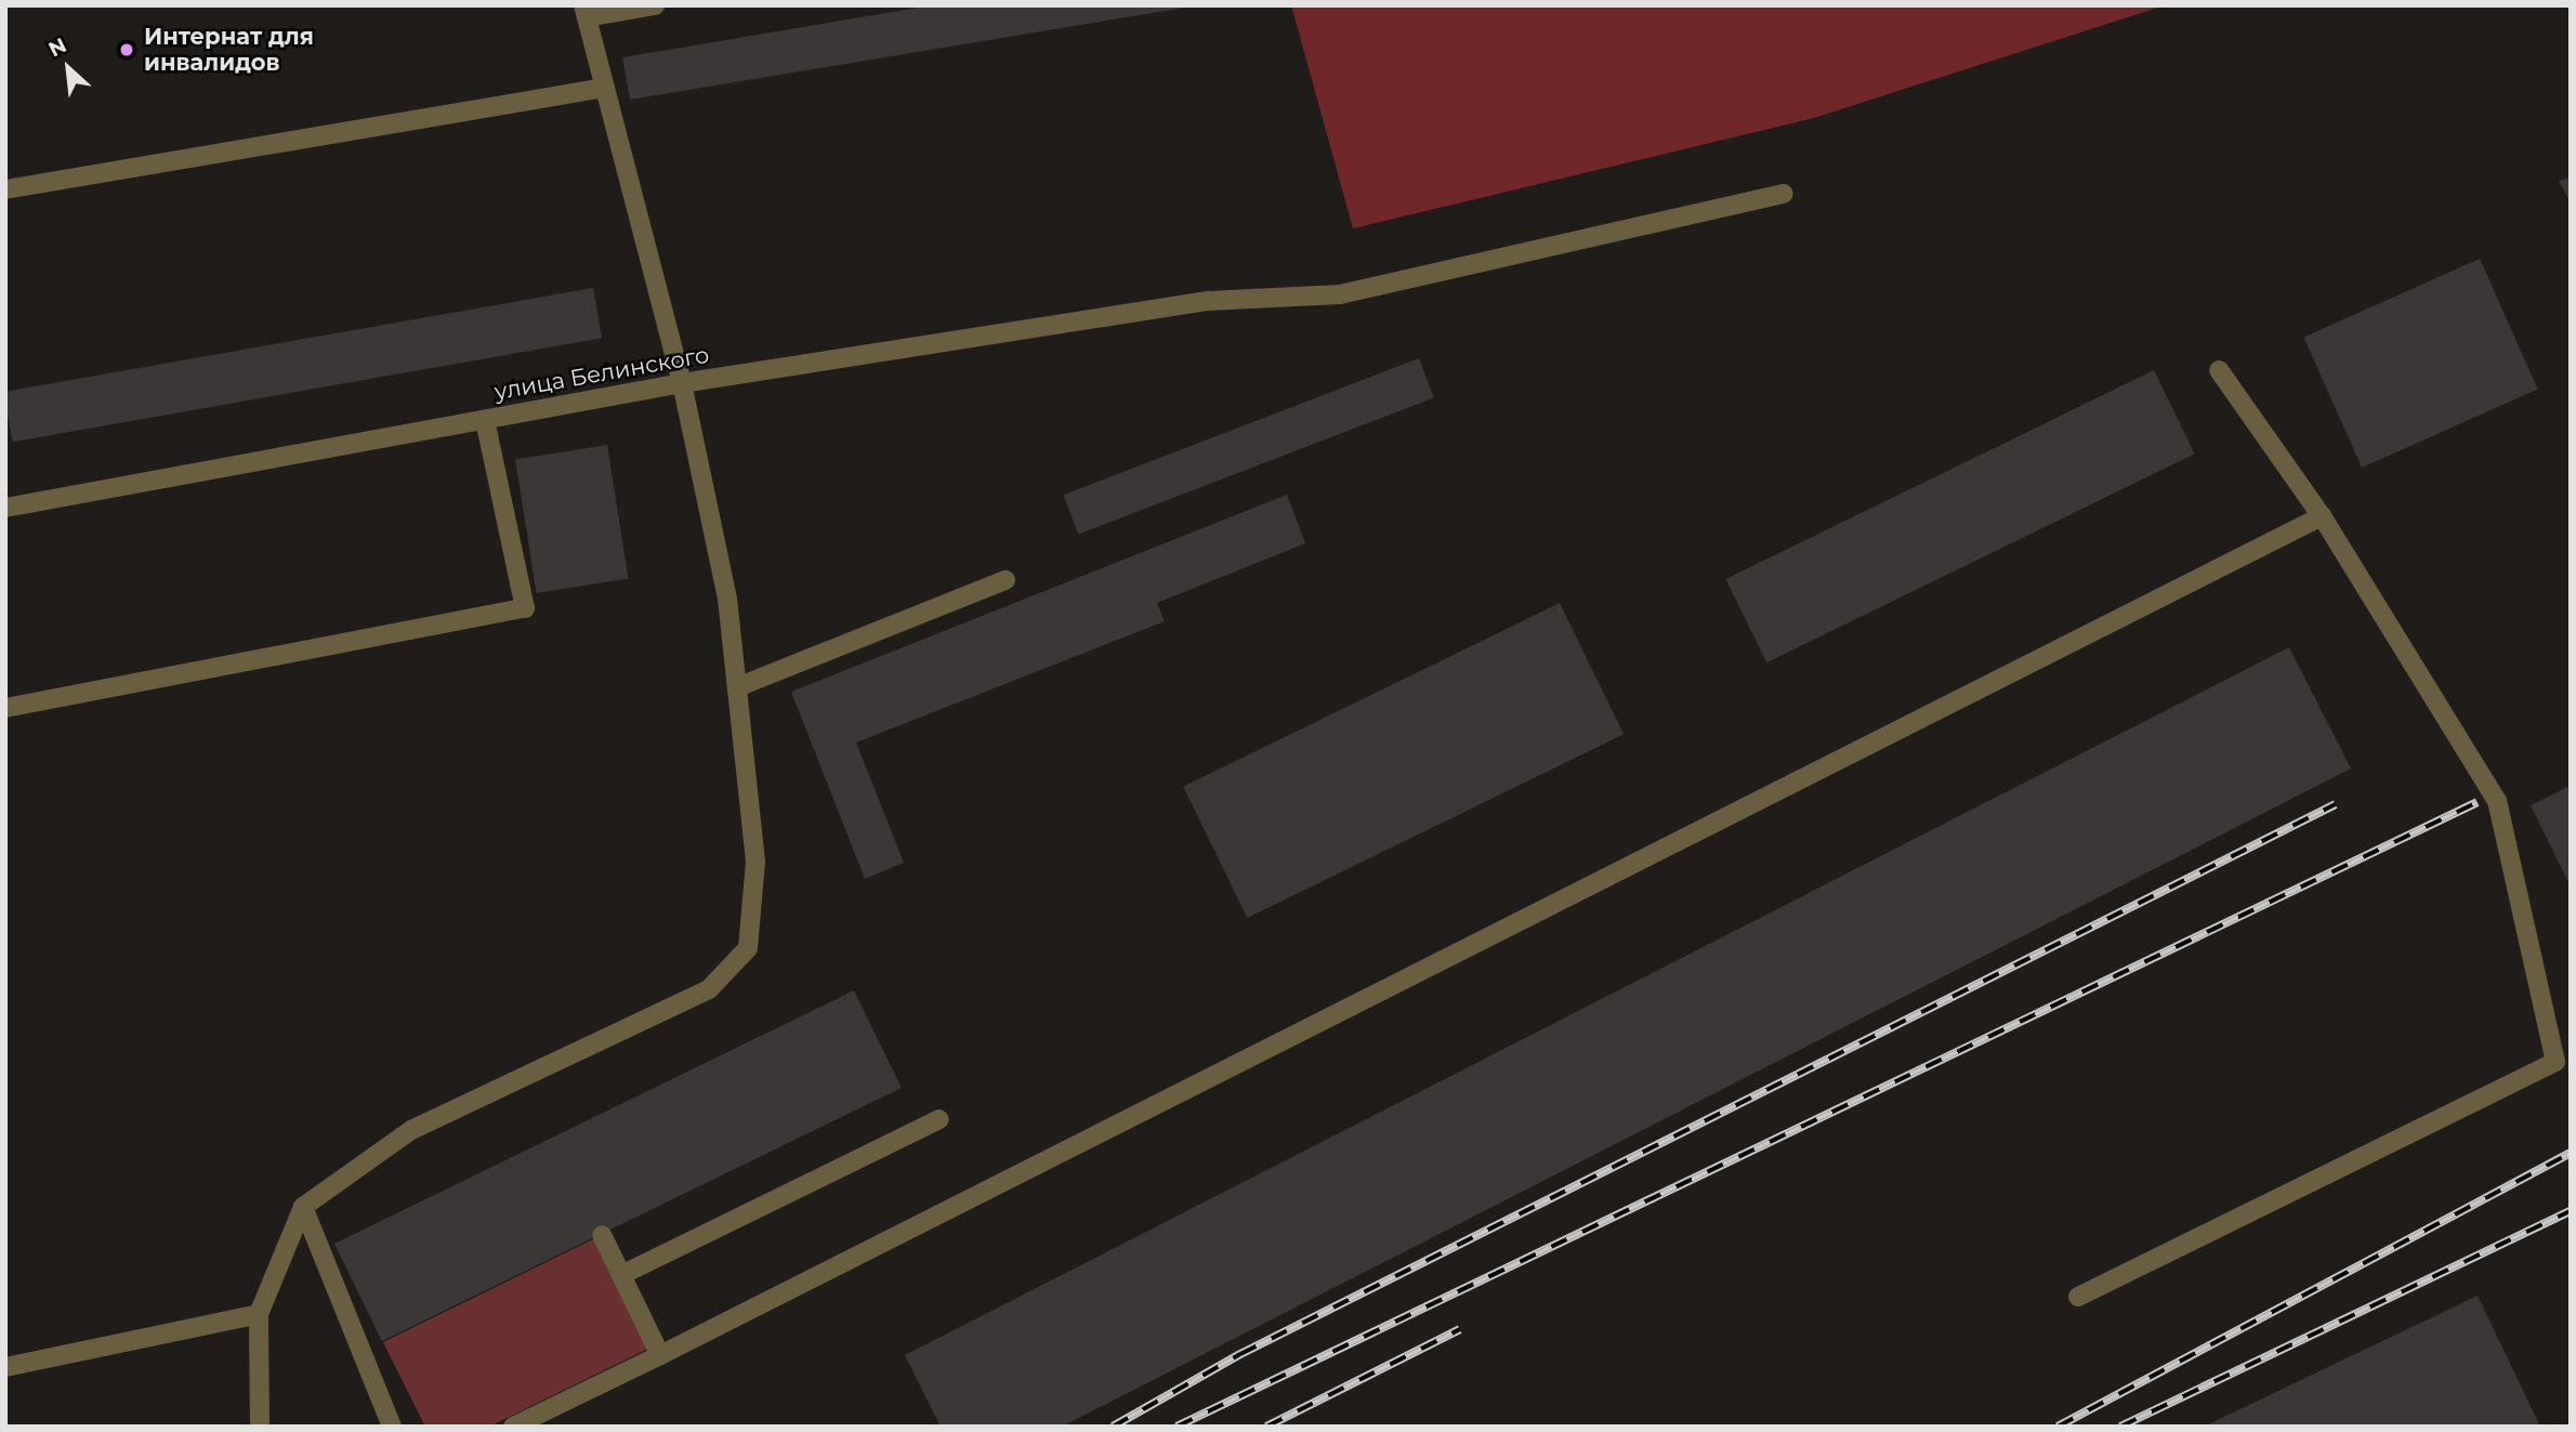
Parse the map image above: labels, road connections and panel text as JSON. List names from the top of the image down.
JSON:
{
  "streets": {
    "street": ["улица Белинского"]
  },
  "places": ["Интернат для инвалидов"],
  "north": "top left"
}
